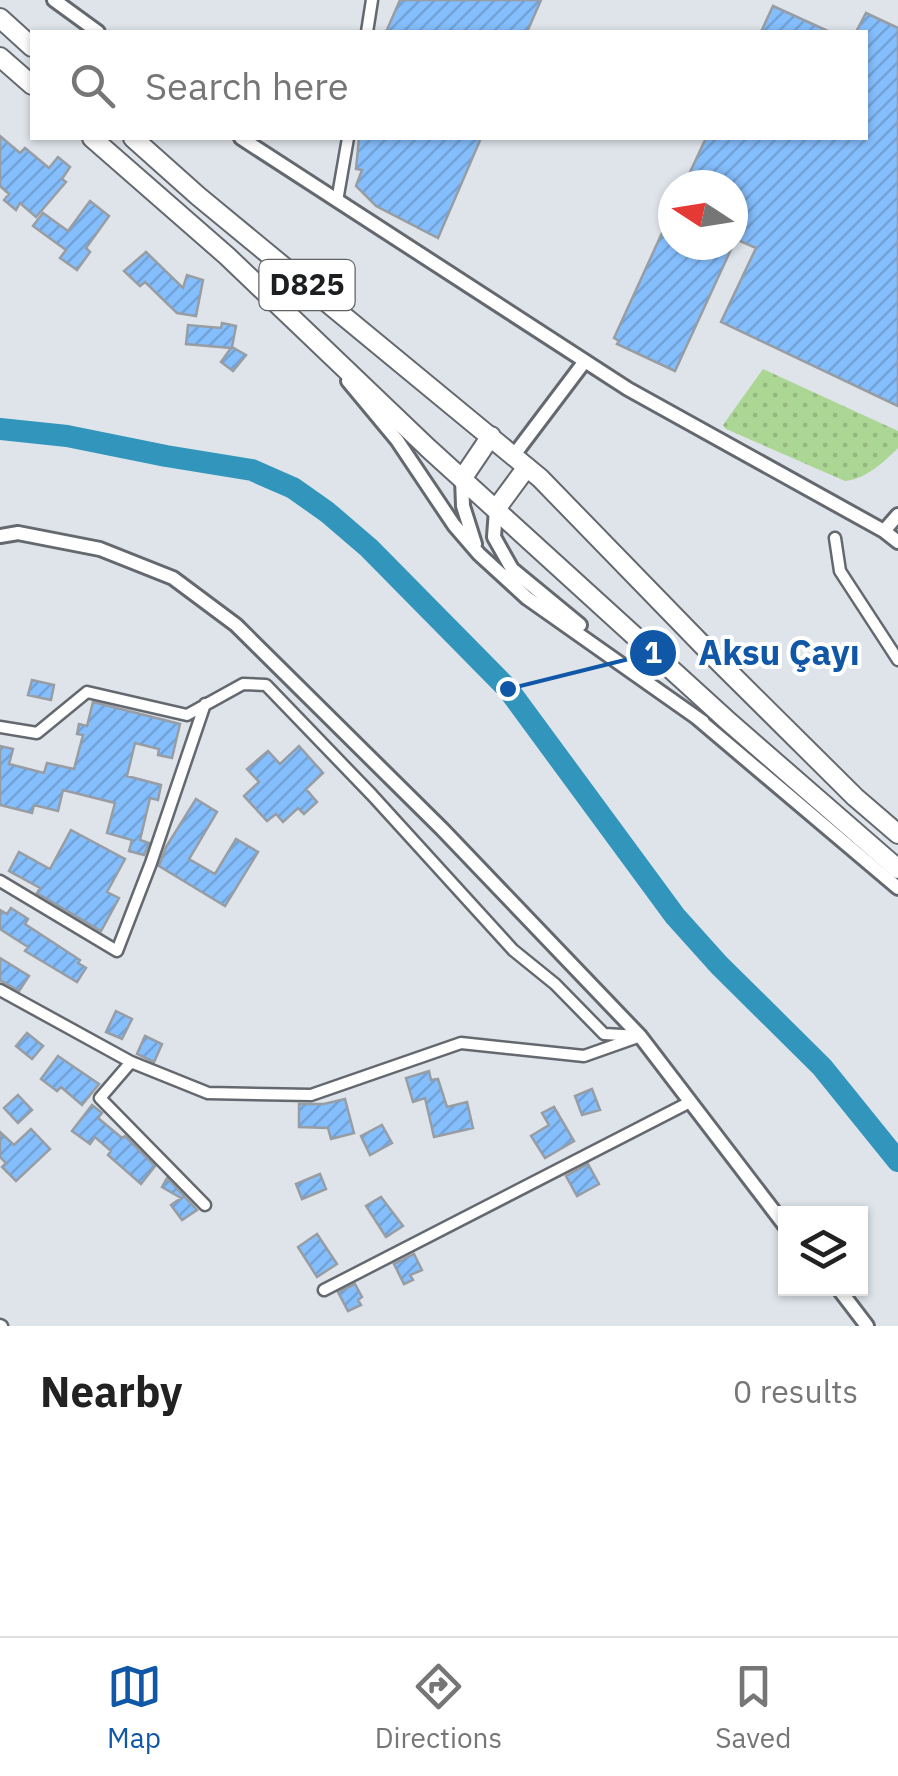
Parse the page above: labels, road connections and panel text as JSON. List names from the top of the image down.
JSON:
{
  "streets": {
    "highway": ["D825"]
  },
  "places": ["Aksu Çayı"],
  "north": "left",
  "page": {
    "search": "Search here",
    "heading": ["Nearby", "0 results"],
    "nav": ["Map", "Directions", "Saved"]
  }
}
